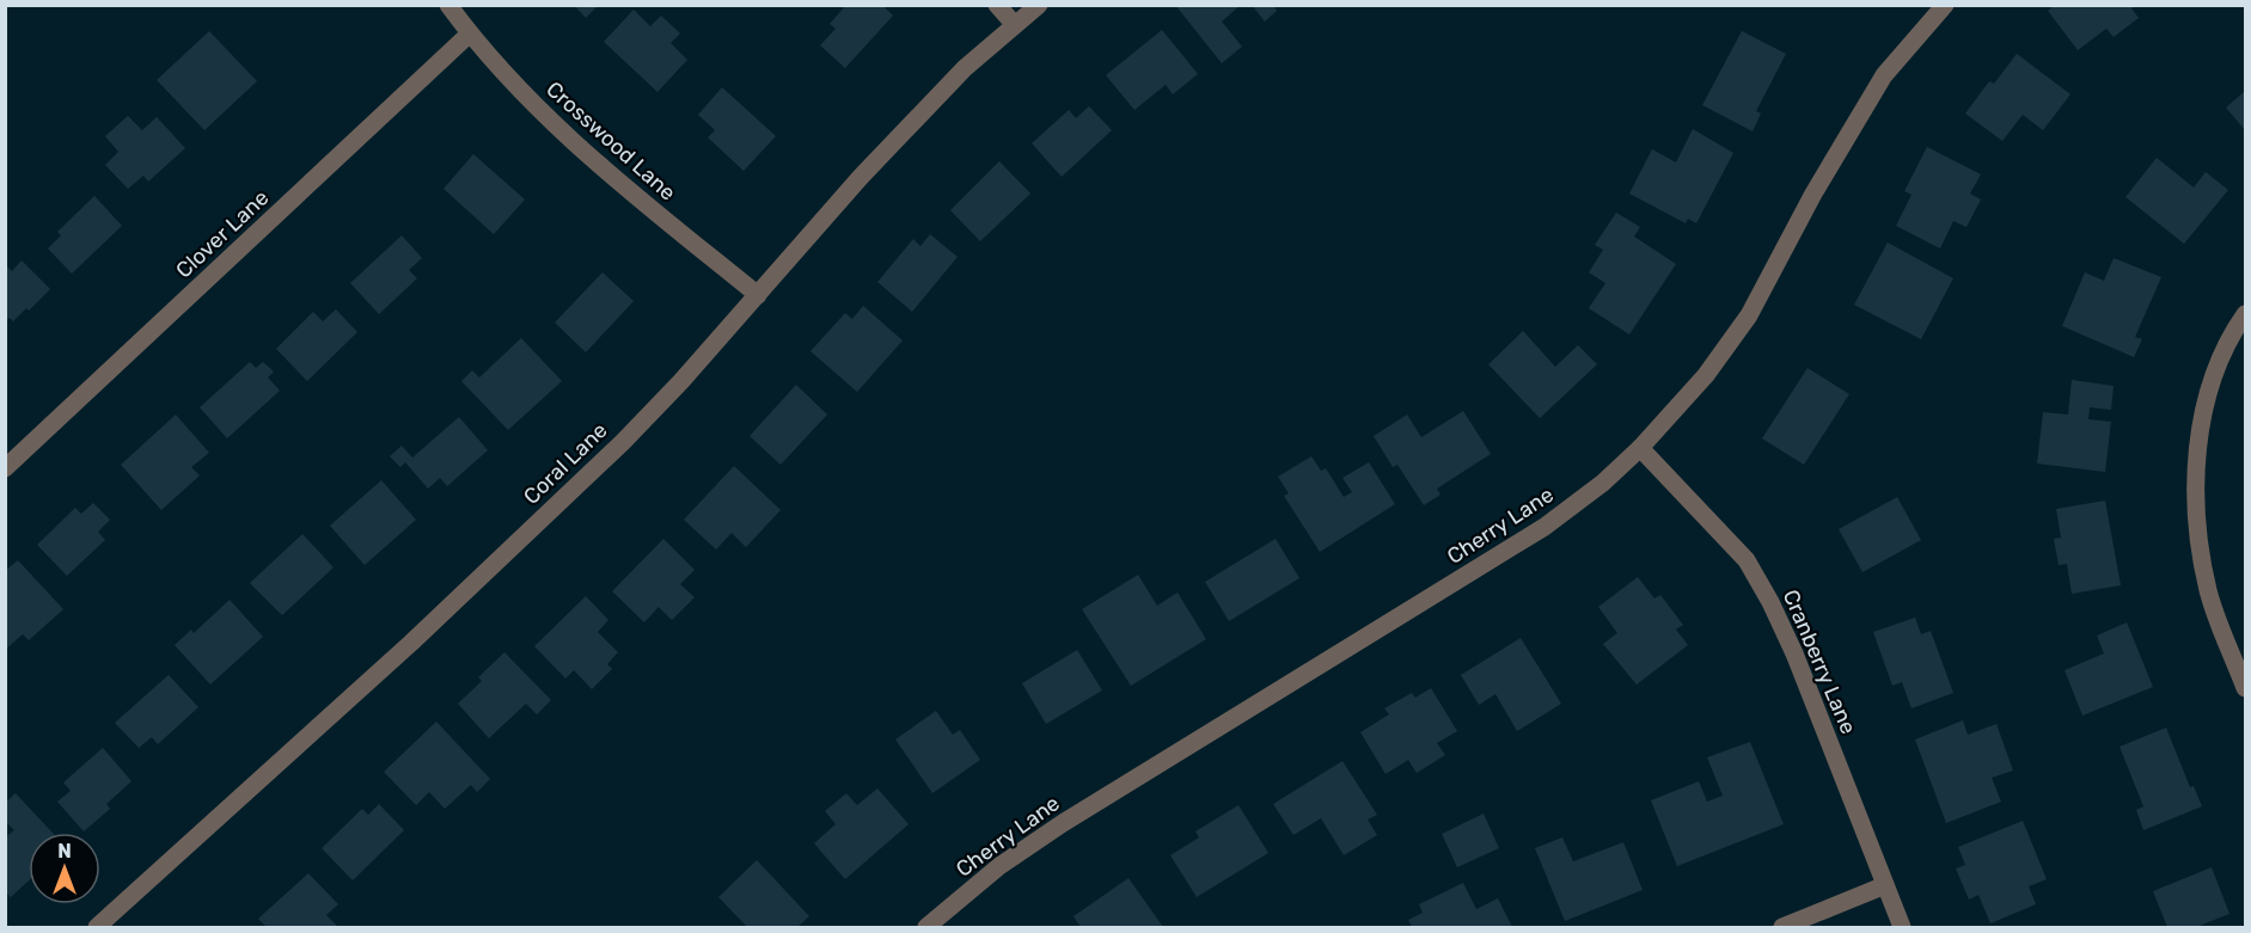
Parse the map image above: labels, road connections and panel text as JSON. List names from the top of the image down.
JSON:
{
  "streets": {
    "street": [
      "Crosswood Lane",
      "Clover Lane",
      "Coral Lane",
      "Cherry Lane",
      "Cranberry Lane"
    ]
  },
  "crossings": [
    ["Crosswood Lane", "Clover Lane"],
    ["Crosswood Lane", "Coral Lane"],
    ["Cherry Lane", "Cranberry Lane"]
  ],
  "north": "top"
}
